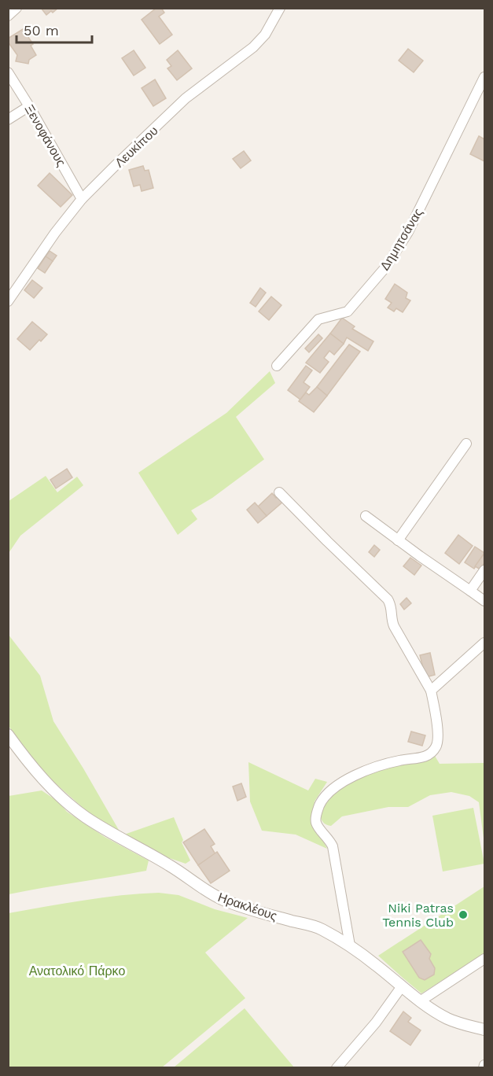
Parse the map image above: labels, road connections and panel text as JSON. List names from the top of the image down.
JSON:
{
  "streets": {
    "street": [
      "Ξενοφάνους",
      "Λευκίπου",
      "Δημητσάνας",
      "Ηρακλέους"
    ]
  },
  "crossings": [
    ["Ξενοφάνους", "Λευκίπου"]
  ],
  "parks": ["Ανατολικό Πάρκο"],
  "places": ["Niki Patras Tennis Club"],
  "scale_bar": "50 m"
}
